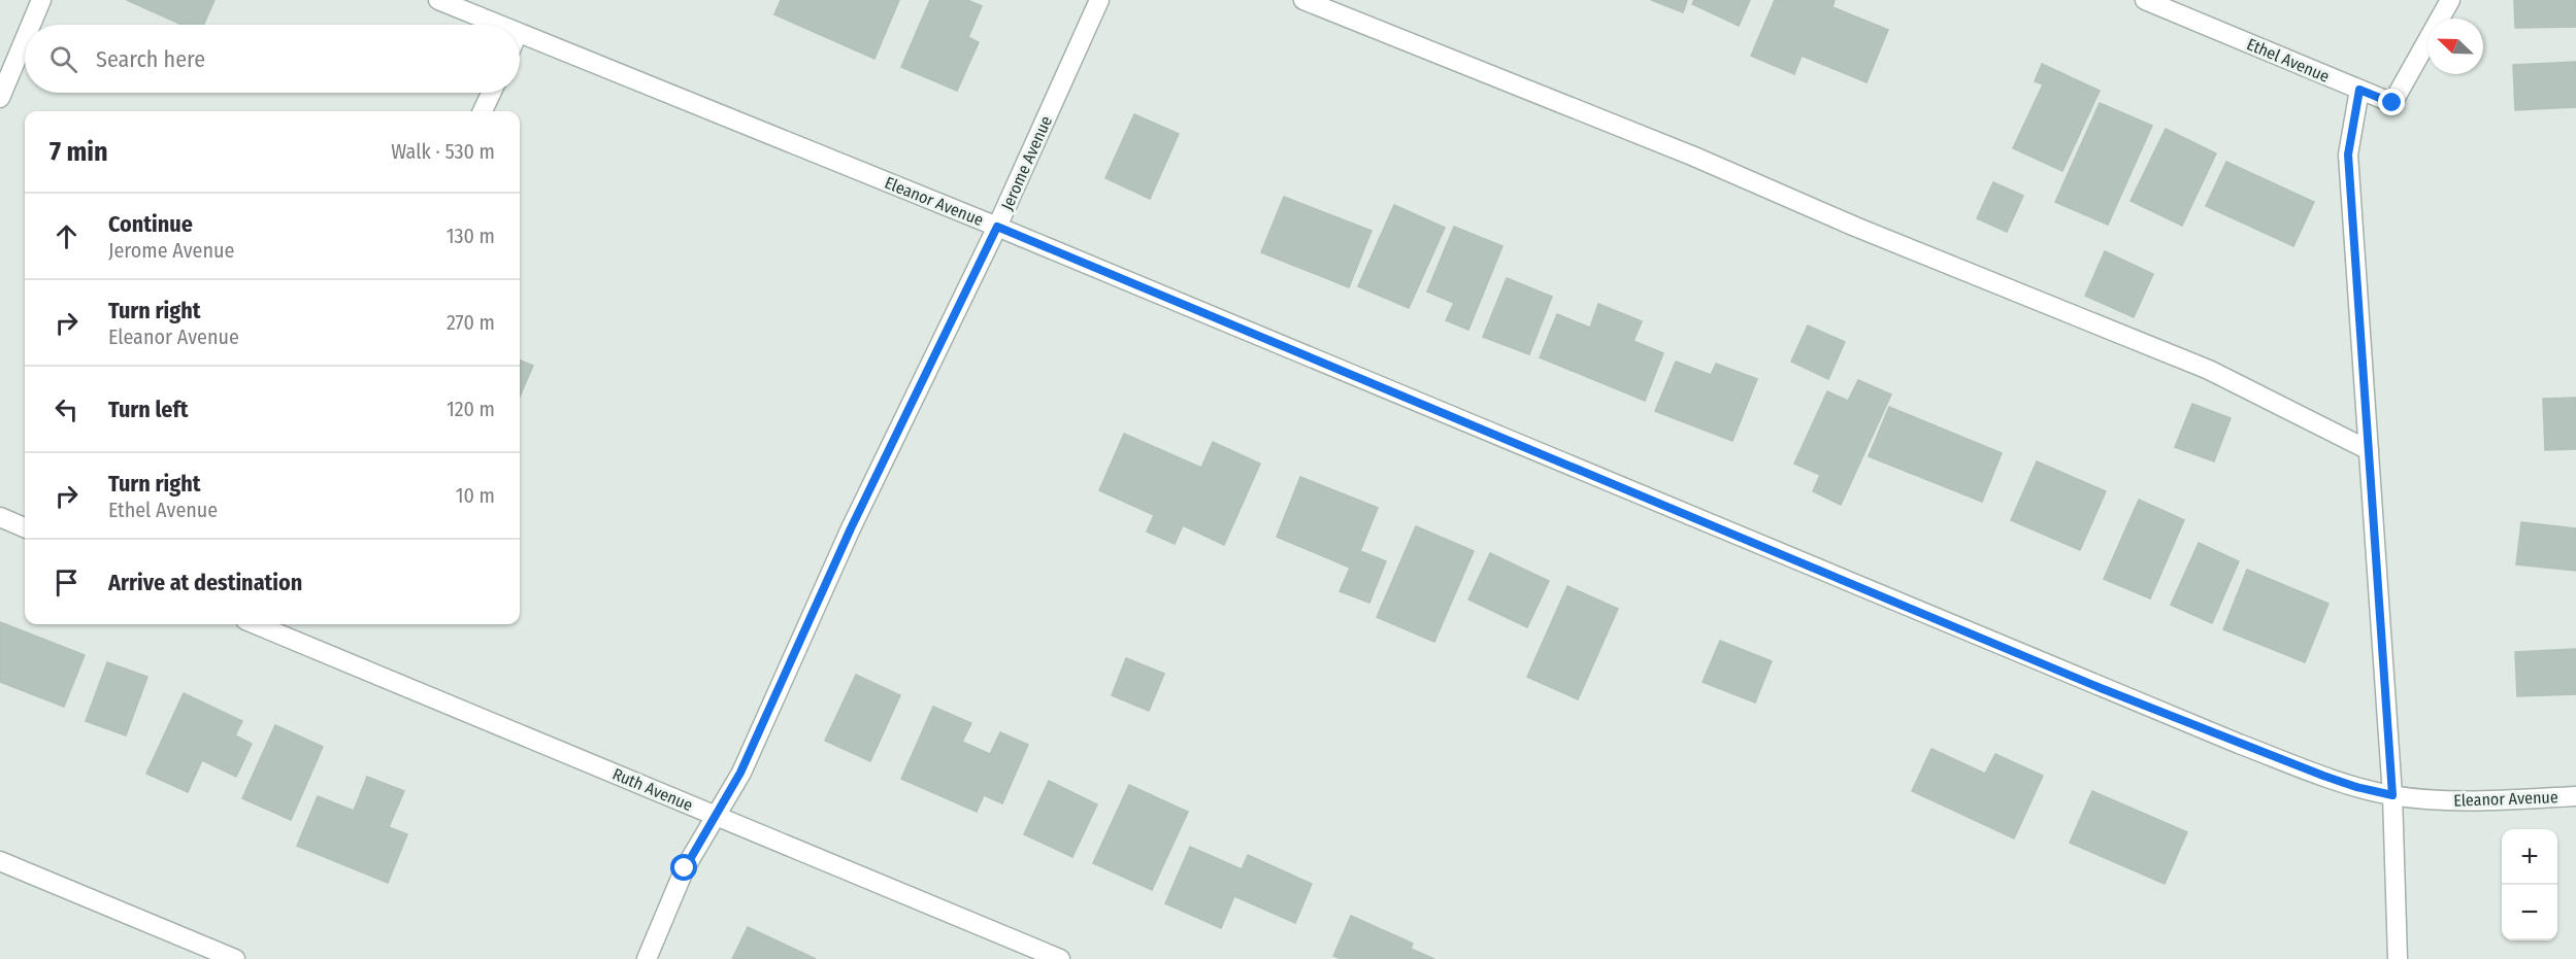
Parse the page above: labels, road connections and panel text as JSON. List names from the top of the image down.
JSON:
{
  "streets": {
    "street": [
      "Ethel Avenue",
      "Jerome Avenue",
      "Eleanor Avenue",
      "Ruth Avenue"
    ]
  },
  "crossings": [
    ["Jerome Avenue", "Eleanor Avenue"],
    ["Jerome Avenue", "Ruth Avenue"]
  ],
  "north": "top left",
  "page": {
    "search": "Search here",
    "heading": ["7 min", "Walk · 530 m"],
    "list": [
      ["Continue", "Jerome Avenue", "130 m"],
      ["Turn right", "Eleanor Avenue", "270 m"],
      ["Turn left", "120 m"],
      ["Turn right", "Ethel Avenue", "10 m"],
      "Arrive at destination"
    ],
    "map_buttons": ["+", "−"]
  }
}
